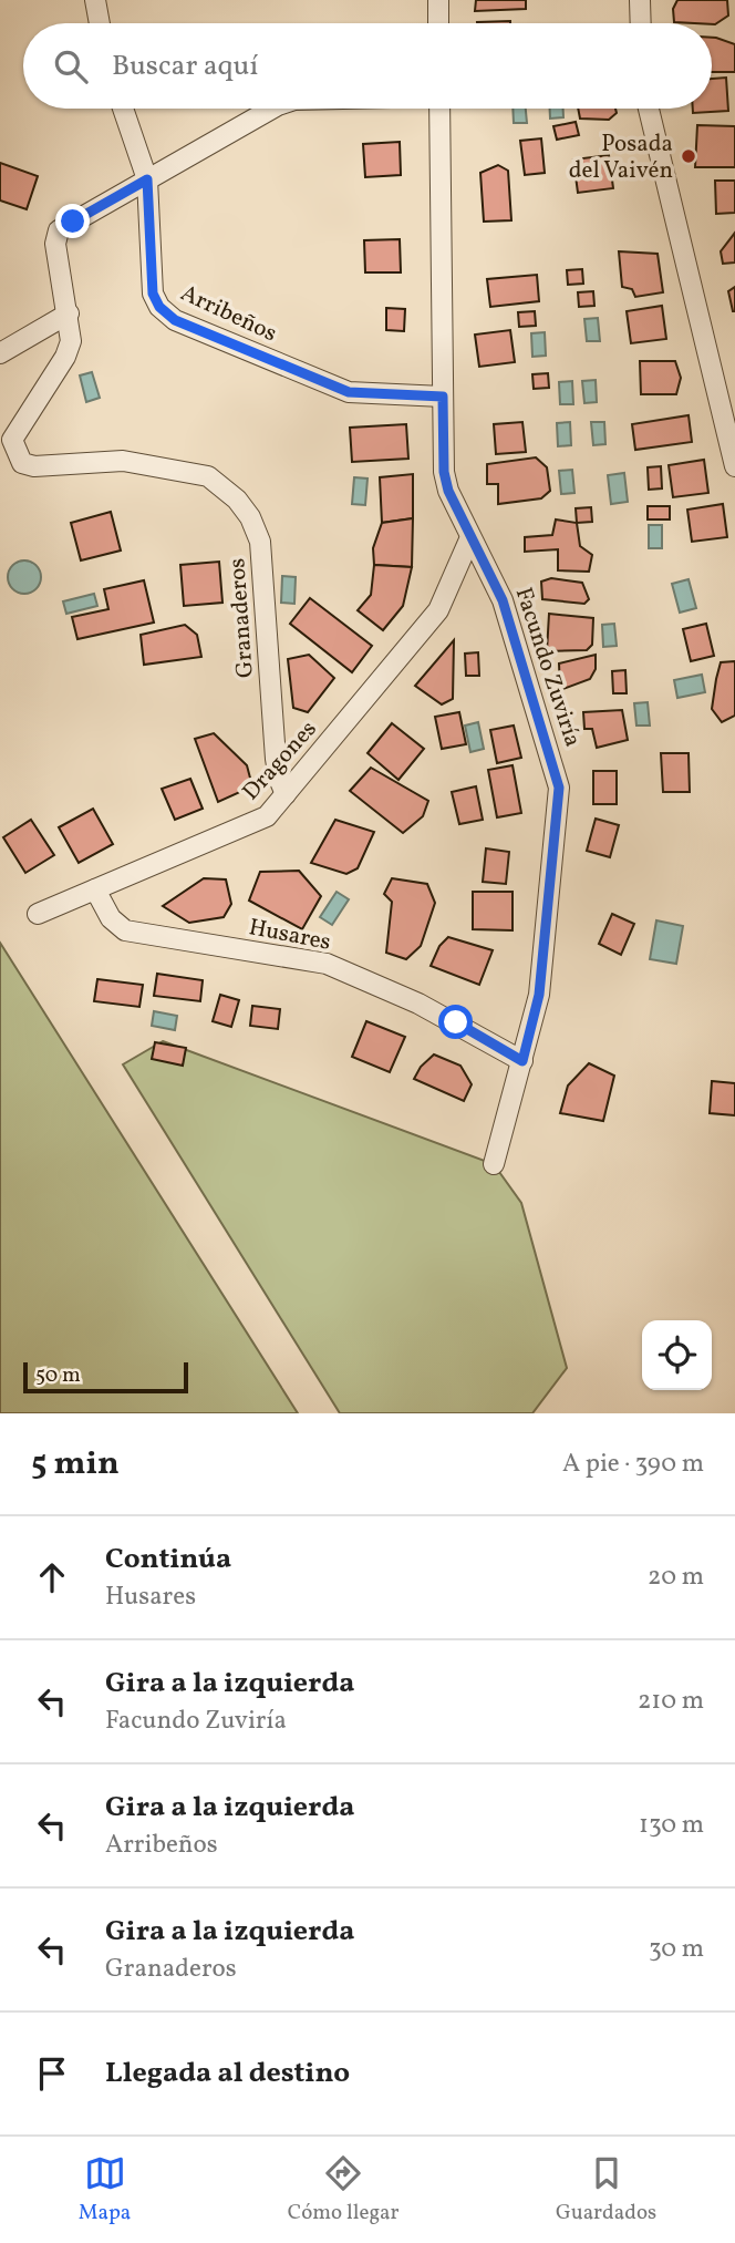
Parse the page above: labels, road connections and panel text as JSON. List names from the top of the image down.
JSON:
{
  "streets": {
    "street": [
      "Arribeños",
      "Granaderos",
      "Facundo Zuviría",
      "Dragones",
      "Husares"
    ]
  },
  "crossings": [
    ["Arribeños", "Granaderos"],
    ["Arribeños", "Facundo Zuviría"],
    ["Granaderos", "Dragones"],
    ["Facundo Zuviría", "Dragones"],
    ["Facundo Zuviría", "Husares"],
    ["Dragones", "Husares"]
  ],
  "places": ["Posada del Vaivén"],
  "scale_bar": "50 m",
  "page": {
    "search": "Buscar aquí",
    "scale": "50 m",
    "heading": ["5 min", "A pie · 390 m"],
    "list": [
      ["Continúa", "Husares", "20 m"],
      ["Gira a la izquierda", "Facundo Zuviría", "210 m"],
      ["Gira a la izquierda", "Arribeños", "130 m"],
      ["Gira a la izquierda", "Granaderos", "30 m"],
      "Llegada al destino"
    ],
    "nav": ["Mapa", "Cómo llegar", "Guardados"]
  }
}
